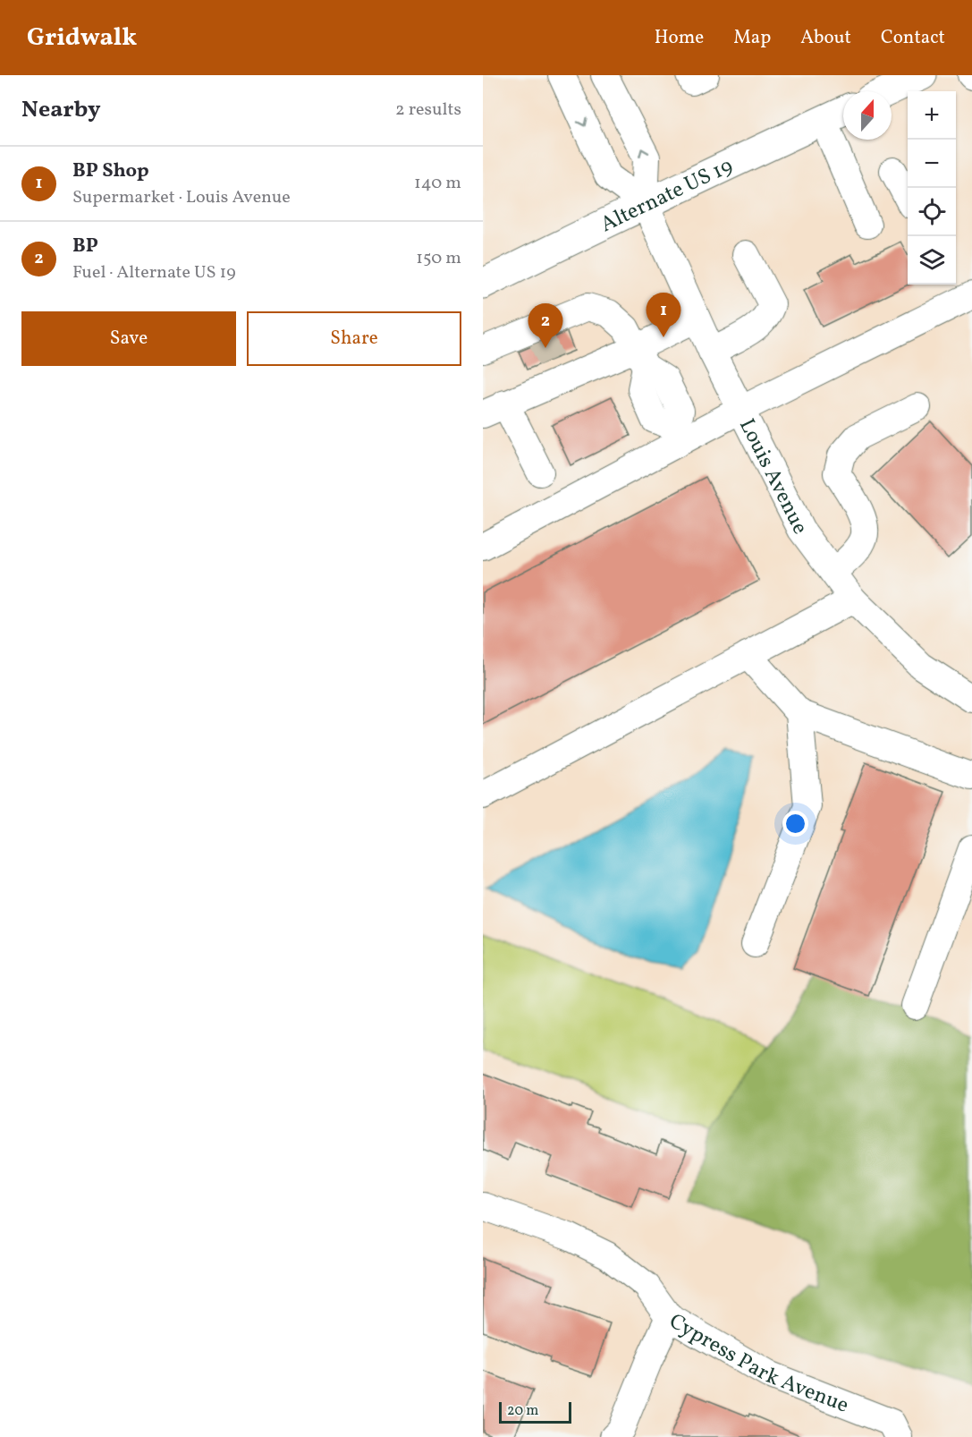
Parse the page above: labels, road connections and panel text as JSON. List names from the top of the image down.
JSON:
{
  "streets": {
    "main road": ["Alternate US 19"],
    "street": ["Louis Avenue", "Cypress Park Avenue"]
  },
  "crossings": [
    ["Alternate US 19", "Louis Avenue"]
  ],
  "scale_bar": "20 m",
  "north": "top",
  "page": {
    "header": "Gridwalk",
    "nav": [
      "Home",
      "Map",
      "About",
      "Contact"
    ],
    "heading": ["Nearby", "2 results"],
    "map_buttons": ["+", "−"],
    "list": [
      {
        "mark": "1",
        "name": "BP Shop",
        "note": "Supermarket · Louis Avenue",
        "value": "140 m"
      },
      {
        "mark": "2",
        "name": "BP",
        "note": "Fuel · Alternate US 19",
        "value": "150 m"
      }
    ],
    "pins": ["1", "2"],
    "buttons": ["Save", "Share"],
    "scale": "20 m"
  }
}
